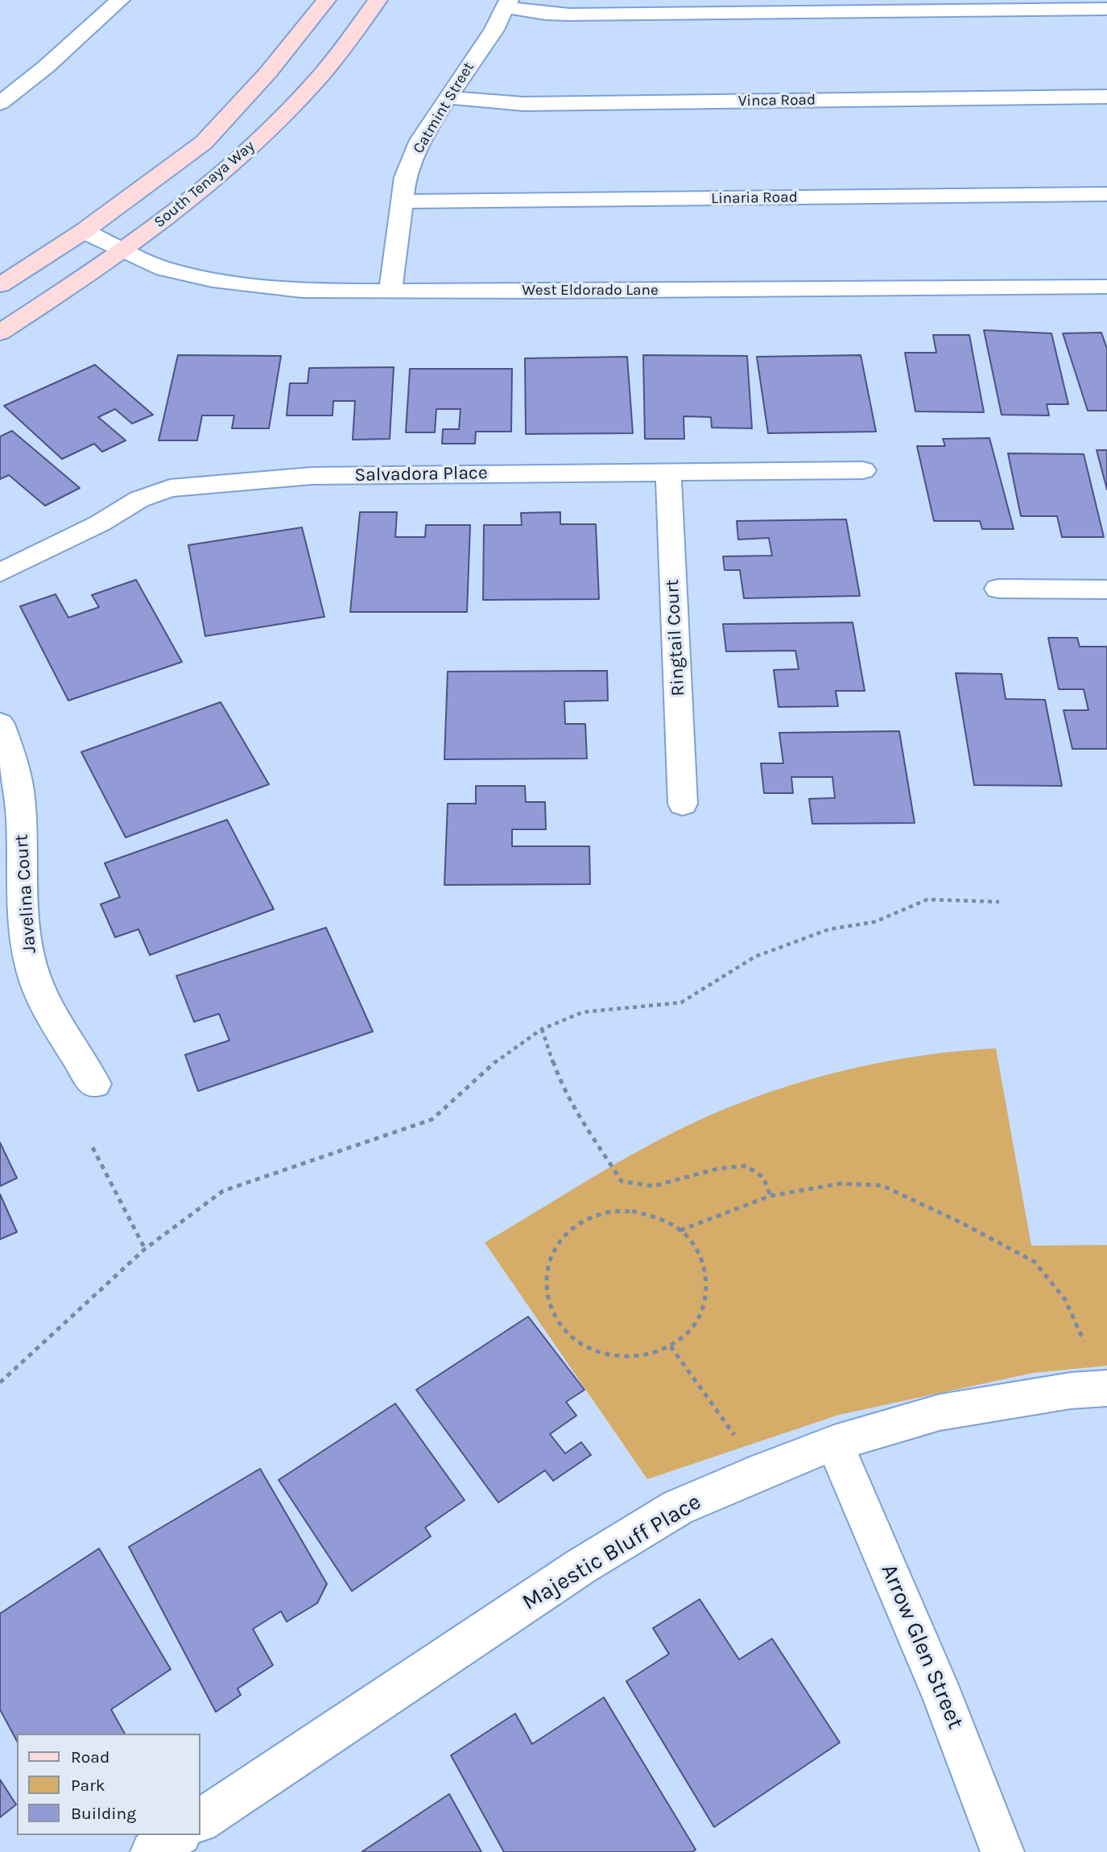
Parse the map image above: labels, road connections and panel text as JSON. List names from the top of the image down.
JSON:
{
  "streets": {
    "street": [
      "Vinca Road",
      "Catmint Street",
      "South Tenaya Way",
      "Linaria Road",
      "West Eldorado Lane",
      "Salvadora Place",
      "Ringtail Court",
      "Javelina Court",
      "Majestic Bluff Place",
      "Arrow Glen Street"
    ]
  },
  "crossings": [
    ["Vinca Road", "Catmint Street"],
    ["Catmint Street", "Linaria Road"],
    ["Catmint Street", "West Eldorado Lane"],
    ["South Tenaya Way", "West Eldorado Lane"],
    ["Salvadora Place", "Ringtail Court"],
    ["Majestic Bluff Place", "Arrow Glen Street"]
  ],
  "legend": ["Road", "Park", "Building"]
}
